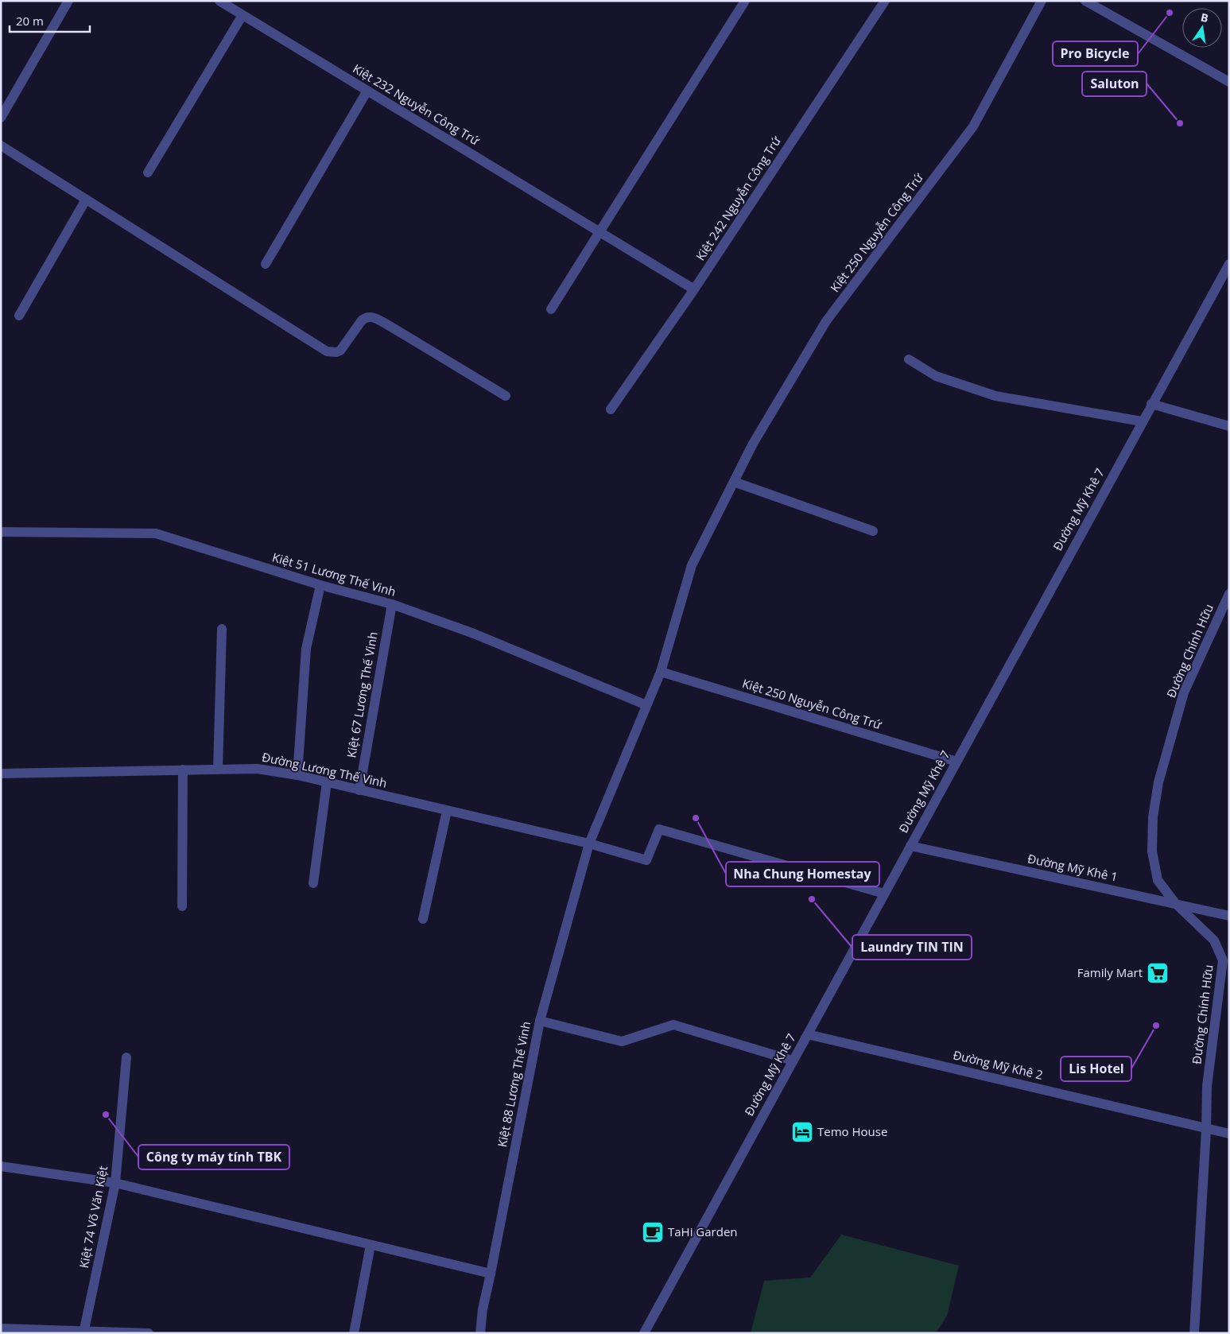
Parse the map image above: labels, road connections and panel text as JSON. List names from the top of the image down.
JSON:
{
  "streets": {
    "street": [
      "Kiệt 232 Nguyễn Công Trứ",
      "Kiệt 242 Nguyễn Công Trứ",
      "Kiệt 250 Nguyễn Công Trứ",
      "Đường Mỹ Khê 7",
      "Kiệt 51 Lương Thế Vinh",
      "Đường Chính Hữu",
      "Kiệt 67 Lương Thế Vinh",
      "Đường Lương Thế Vinh",
      "Đường Mỹ Khê 1",
      "Đường Mỹ Khê 2",
      "Kiệt 88 Lương Thế Vinh",
      "Kiệt 74 Võ Văn Kiệt"
    ]
  },
  "crossings": [
    ["Kiệt 232 Nguyễn Công Trứ", "Kiệt 242 Nguyễn Công Trứ"],
    ["Kiệt 250 Nguyễn Công Trứ", "Đường Mỹ Khê 7"],
    ["Kiệt 250 Nguyễn Công Trứ", "Kiệt 51 Lương Thế Vinh"],
    ["Kiệt 250 Nguyễn Công Trứ", "Đường Lương Thế Vinh"],
    ["Kiệt 250 Nguyễn Công Trứ", "Kiệt 88 Lương Thế Vinh"],
    ["Đường Mỹ Khê 7", "Đường Lương Thế Vinh"],
    ["Đường Mỹ Khê 7", "Đường Mỹ Khê 1"],
    ["Đường Mỹ Khê 7", "Đường Mỹ Khê 2"],
    ["Kiệt 51 Lương Thế Vinh", "Kiệt 67 Lương Thế Vinh"],
    ["Đường Chính Hữu", "Đường Mỹ Khê 1"],
    ["Đường Chính Hữu", "Đường Mỹ Khê 2"],
    ["Kiệt 67 Lương Thế Vinh", "Đường Lương Thế Vinh"],
    ["Đường Lương Thế Vinh", "Kiệt 88 Lương Thế Vinh"]
  ],
  "places": {
    "other": [
      "Pro Bicycle",
      "Saluton",
      "Nha Chung Homestay",
      "Laundry TIN TIN",
      "Lis Hotel",
      "Công ty máy tính TBK"
    ],
    "supermarket": ["Family Mart"],
    "hotel": ["Temo House"],
    "cafe": ["TaHi Garden"]
  },
  "scale_bar": "20 m",
  "north": "top"
}
